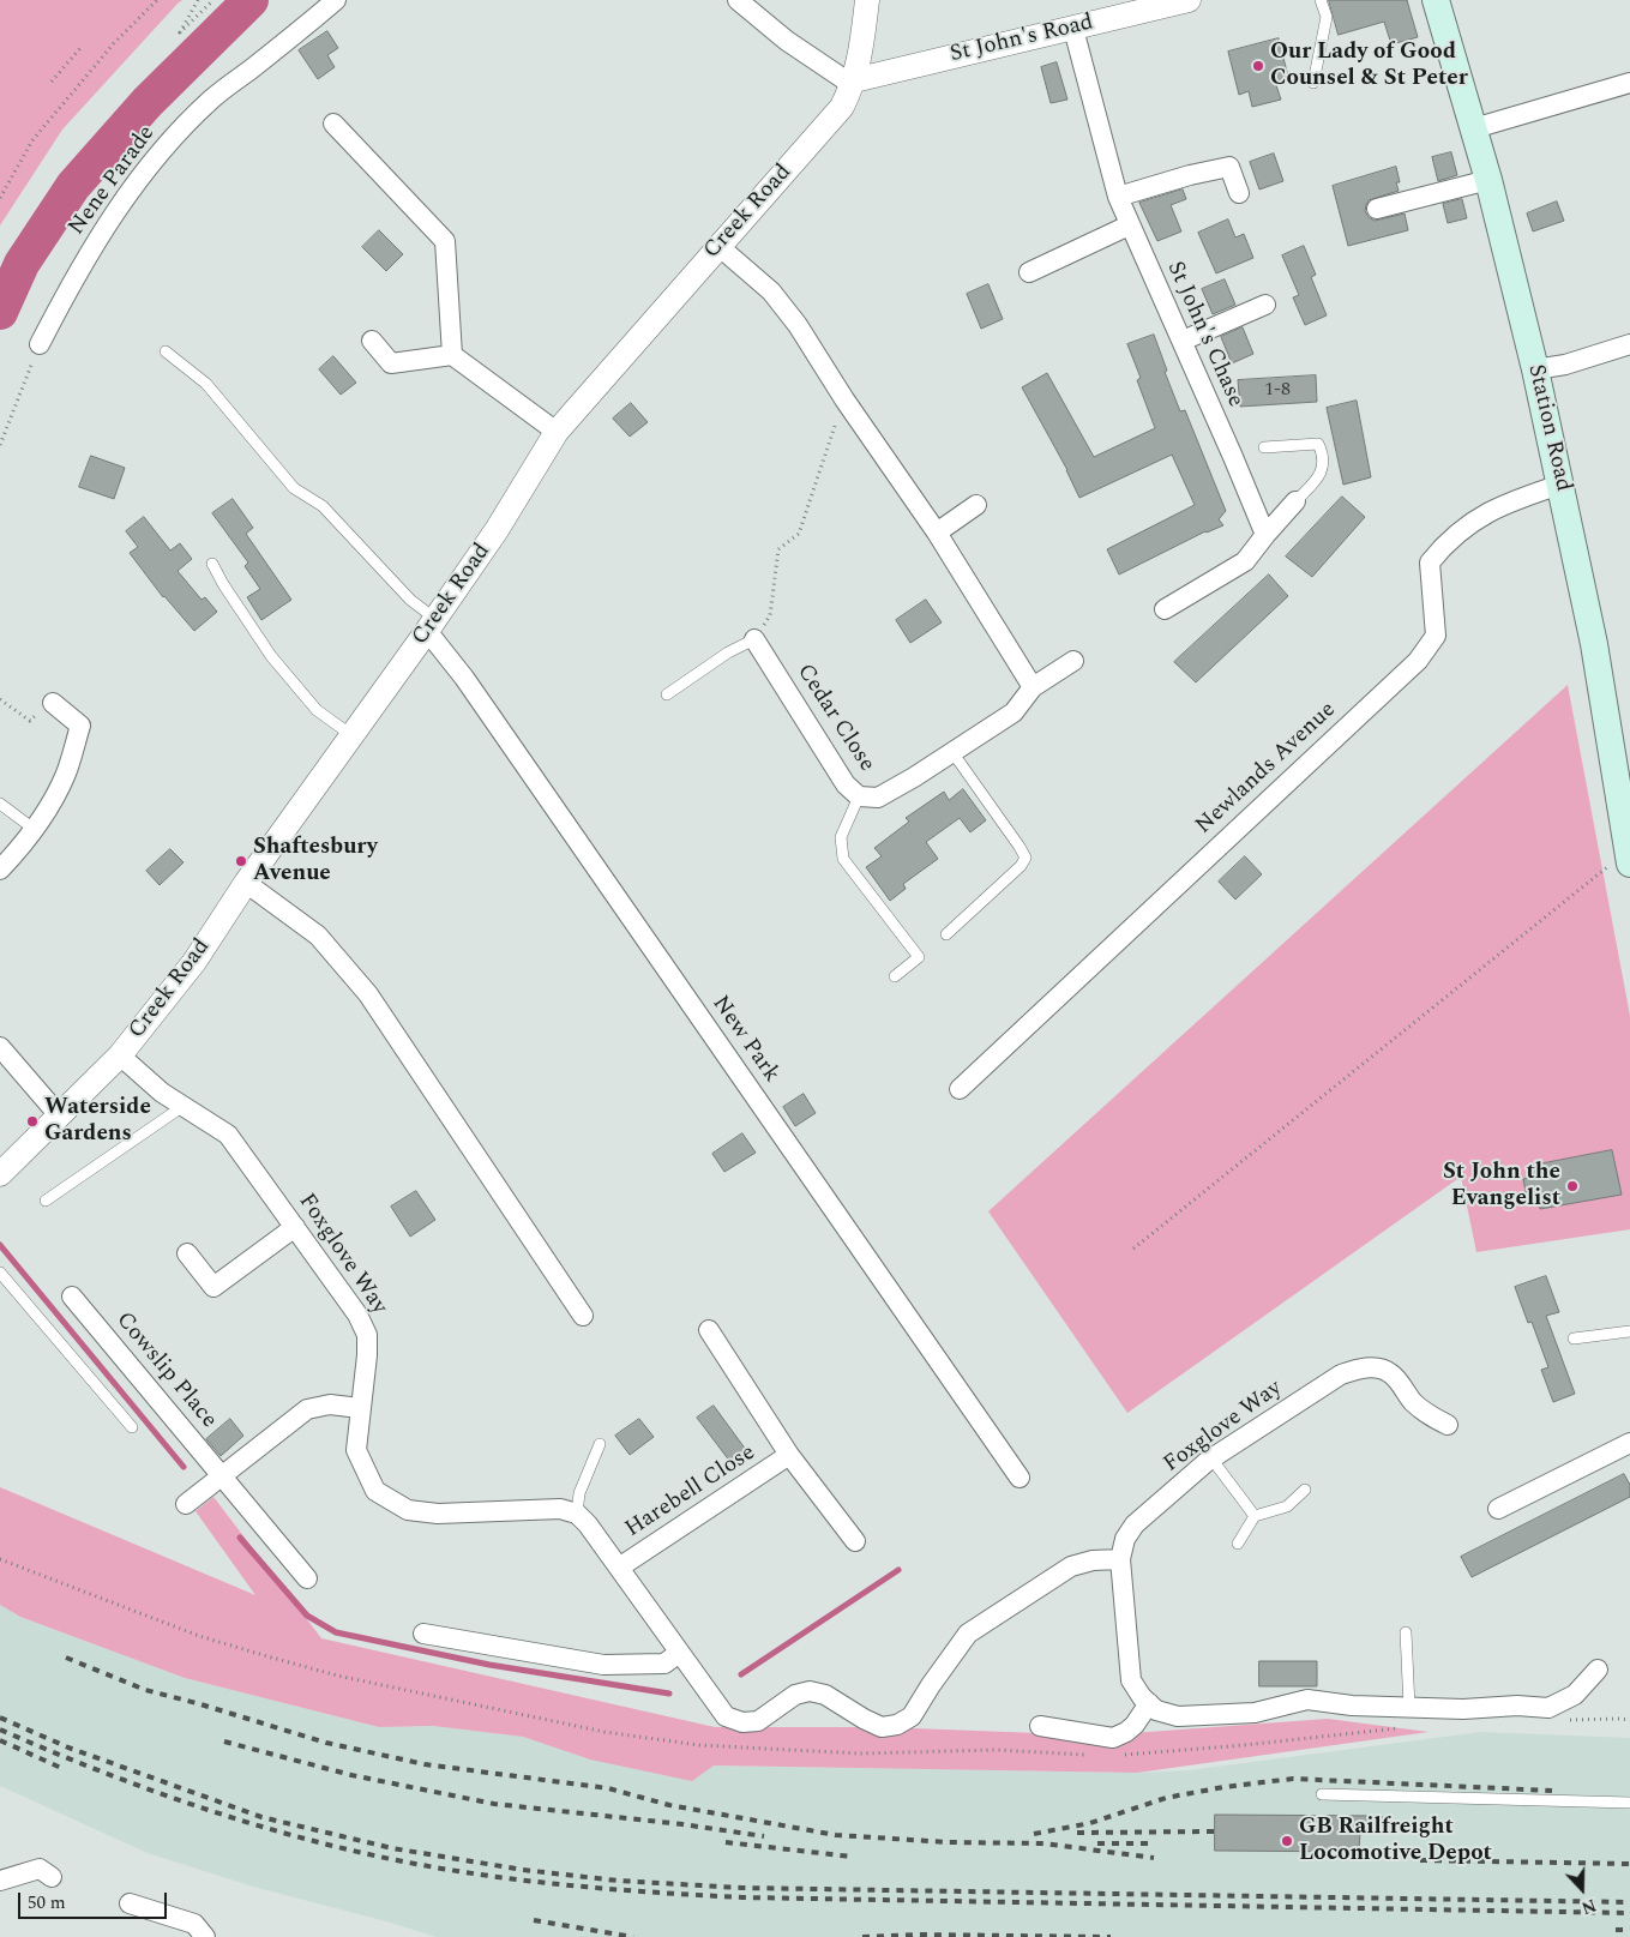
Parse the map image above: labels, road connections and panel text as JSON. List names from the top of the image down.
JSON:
{
  "streets": {
    "main road": ["Station Road"],
    "street": [
      "St John's Road",
      "Nene Parade",
      "Creek Road",
      "St John's Chase",
      "Cedar Close",
      "Newlands Avenue",
      "New Park",
      "Foxglove Way",
      "Cowslip Place",
      "Harebell Close"
    ]
  },
  "crossings": [
    ["St John's Road", "Creek Road"],
    ["St John's Road", "St John's Chase"],
    ["Creek Road", "New Park"],
    ["Creek Road", "Foxglove Way"],
    ["Station Road", "Newlands Avenue"]
  ],
  "places": [
    "Our Lady of Good Counsel & St Peter",
    "Shaftesbury Avenue",
    "Waterside Gardens",
    "St John the Evangelist",
    "GB Railfreight Locomotive Depot"
  ],
  "house_numbers": ["1-8"],
  "scale_bar": "50 m",
  "north": "bottom"
}
